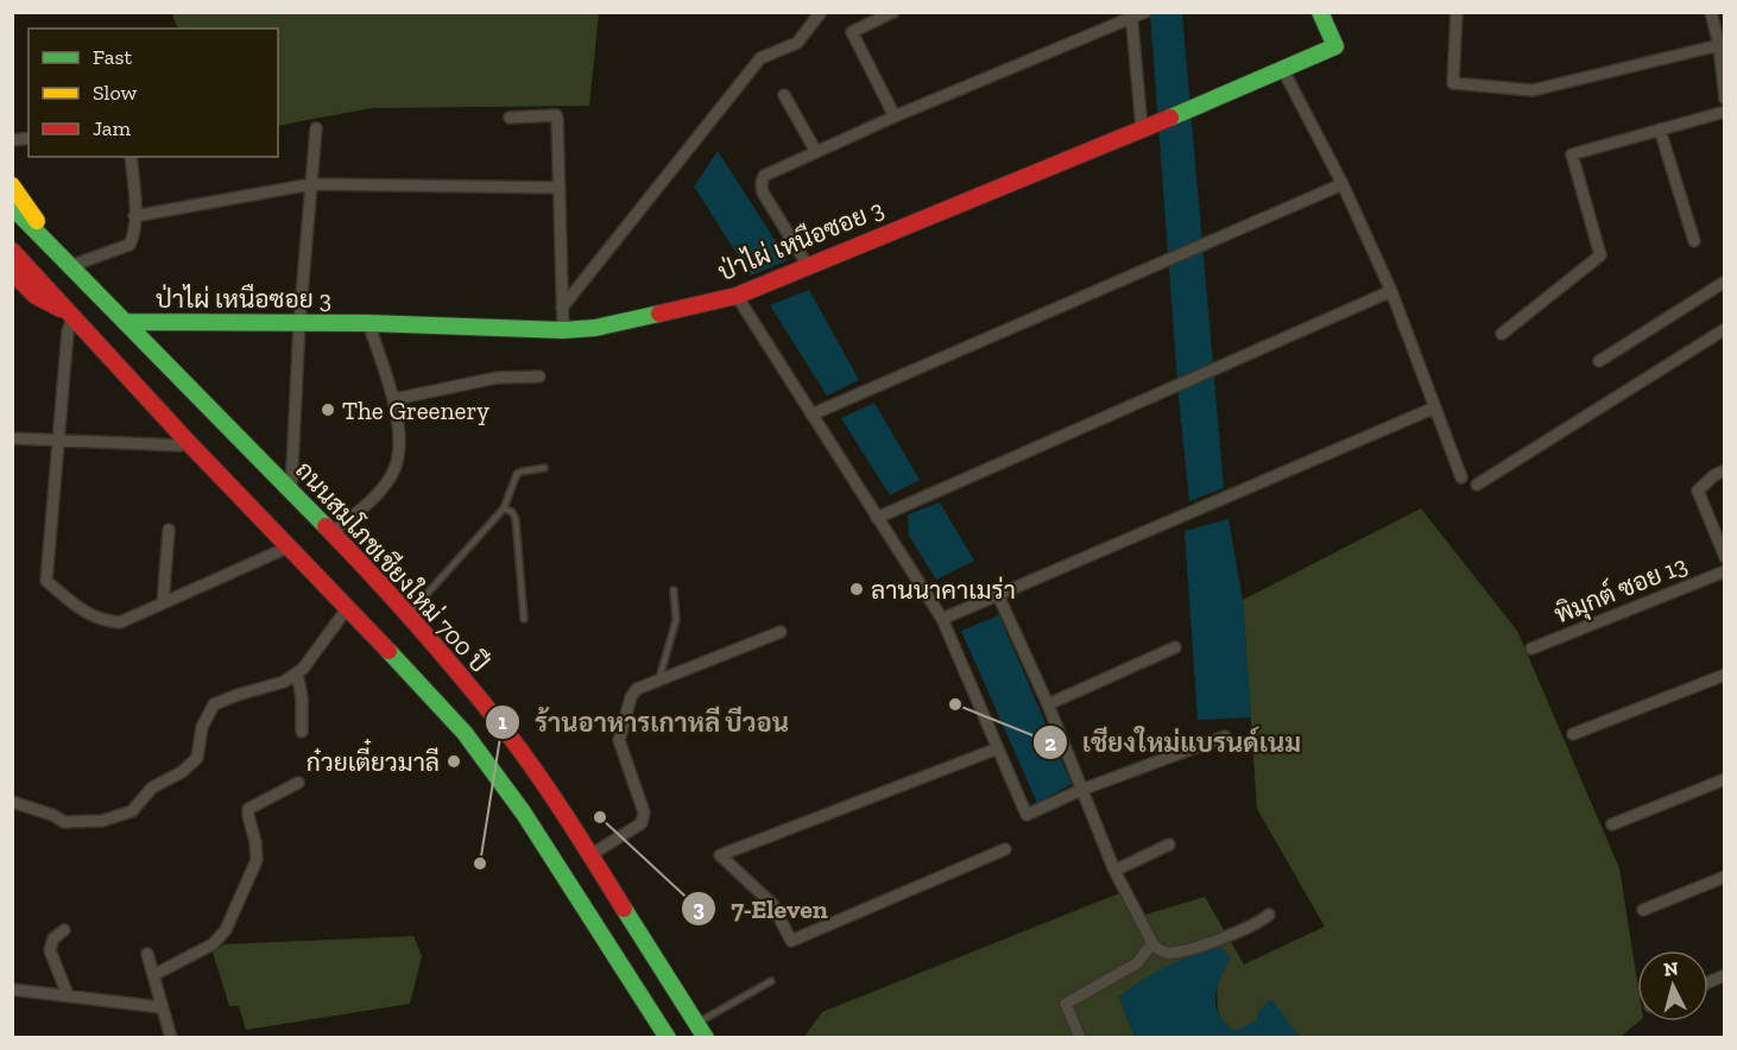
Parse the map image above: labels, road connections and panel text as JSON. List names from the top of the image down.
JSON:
{
  "streets": {
    "main road": ["ป่าไผ่ เหนือซอย 3", "ถนนสมโภชเชียงใหม่ 700 ปี"],
    "street": ["พิมุกต์ ซอย 13"]
  },
  "crossings": [
    ["ป่าไผ่ เหนือซอย 3", "ถนนสมโภชเชียงใหม่ 700 ปี"]
  ],
  "places": [
    "The Greenery",
    "ลานนาคาเมร่า",
    "เชียงใหม่แบรนด์เนม",
    "ก๋วยเตี๋ยวมาลี",
    "7-Eleven",
    "ร้านอาหารเกาหลี บีวอน"
  ],
  "legend": ["Fast", "Slow", "Jam"],
  "north": "top"
}
